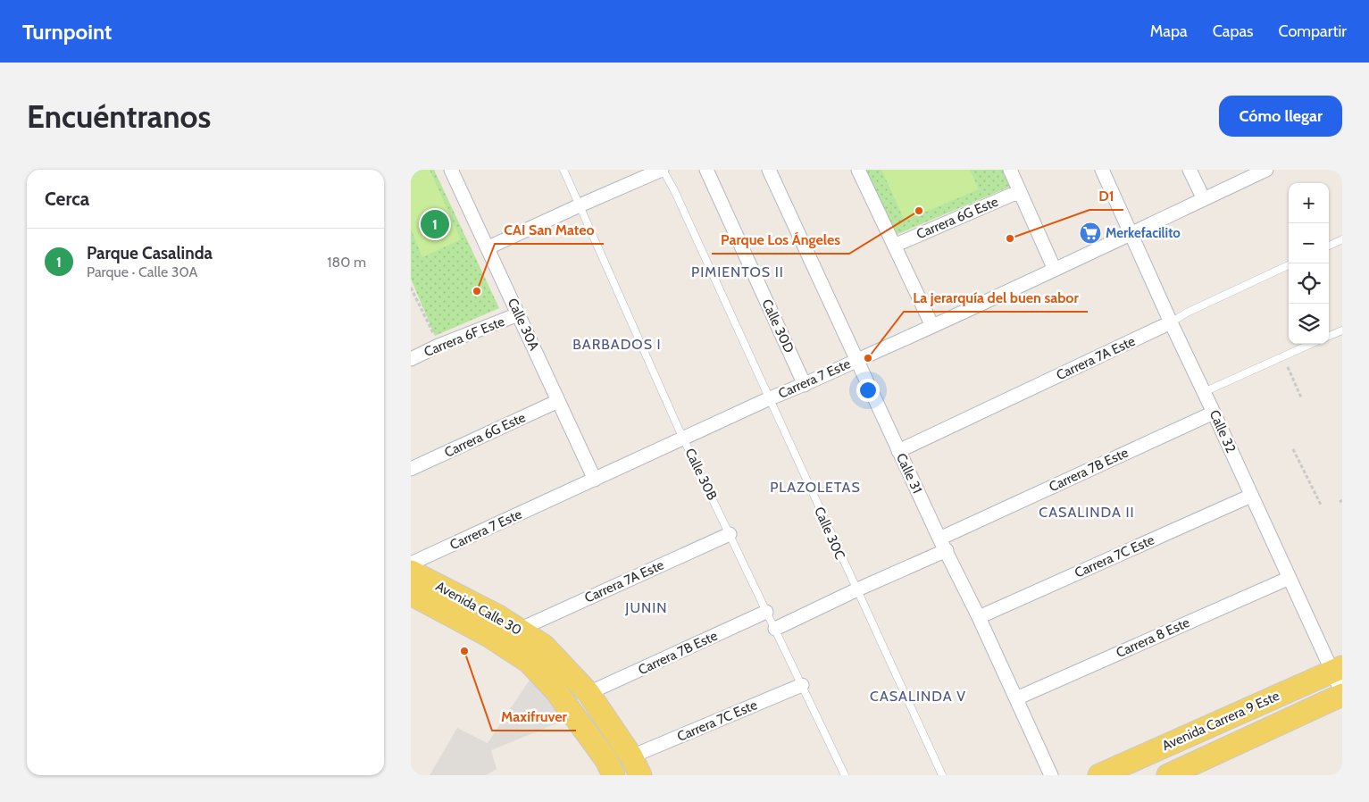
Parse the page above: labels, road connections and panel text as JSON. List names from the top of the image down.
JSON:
{
  "streets": {
    "main road": ["Avenida Calle 30", "Avenida Carrera 9 Este"],
    "street": [
      "Carrera 6G Este",
      "Calle 30A",
      "Calle 30D",
      "Carrera 6F Este",
      "Carrera 7A Este",
      "Carrera 7 Este",
      "Calle 32",
      "Carrera 7B Este",
      "Calle 31",
      "Carrera 7C Este",
      "Carrera 8 Este"
    ],
    "lane": ["Calle 30B", "Calle 30C"]
  },
  "crossings": [
    ["Carrera 6G Este", "Calle 30A"],
    ["Calle 30A", "Carrera 6F Este"],
    ["Calle 30A", "Carrera 7 Este"],
    ["Calle 30D", "Carrera 7 Este"],
    ["Carrera 7A Este", "Calle 32"],
    ["Carrera 7A Este", "Calle 31"],
    ["Carrera 7A Este", "Calle 30B"],
    ["Carrera 7A Este", "Avenida Calle 30"],
    ["Carrera 7 Este", "Calle 32"],
    ["Carrera 7 Este", "Calle 31"],
    ["Carrera 7 Este", "Calle 30B"],
    ["Carrera 7 Este", "Calle 30C"],
    ["Calle 32", "Carrera 7B Este"],
    ["Calle 32", "Carrera 7C Este"],
    ["Calle 32", "Carrera 8 Este"],
    ["Calle 32", "Avenida Carrera 9 Este"],
    ["Carrera 7B Este", "Calle 31"],
    ["Carrera 7B Este", "Calle 30B"],
    ["Carrera 7B Este", "Calle 30C"],
    ["Carrera 7B Este", "Avenida Calle 30"],
    ["Calle 31", "Carrera 7C Este"],
    ["Calle 31", "Carrera 8 Este"],
    ["Calle 30B", "Carrera 7C Este"],
    ["Carrera 7C Este", "Avenida Calle 30"]
  ],
  "districts": [
    "PIMIENTOS II",
    "BARBADOS I",
    "PLAZOLETAS",
    "CASALINDA II",
    "JUNIN",
    "CASALINDA V"
  ],
  "places": {
    "other": [
      "Parque Los Ángeles",
      "D1",
      "CAI San Mateo",
      "La jerarquía del buen sabor",
      "Maxifruver"
    ],
    "supermarket": ["Merkefacilito"]
  },
  "page": {
    "header": "Turnpoint",
    "nav": ["Mapa", "Capas", "Compartir"],
    "buttons": "Cómo llegar",
    "title": "Encuéntranos",
    "heading": "Cerca",
    "map_buttons": ["+", "−"],
    "pins": "1",
    "list": [
      {
        "mark": "1",
        "name": "Parque Casalinda",
        "note": "Parque · Calle 30A",
        "value": "180 m"
      }
    ]
  }
}
